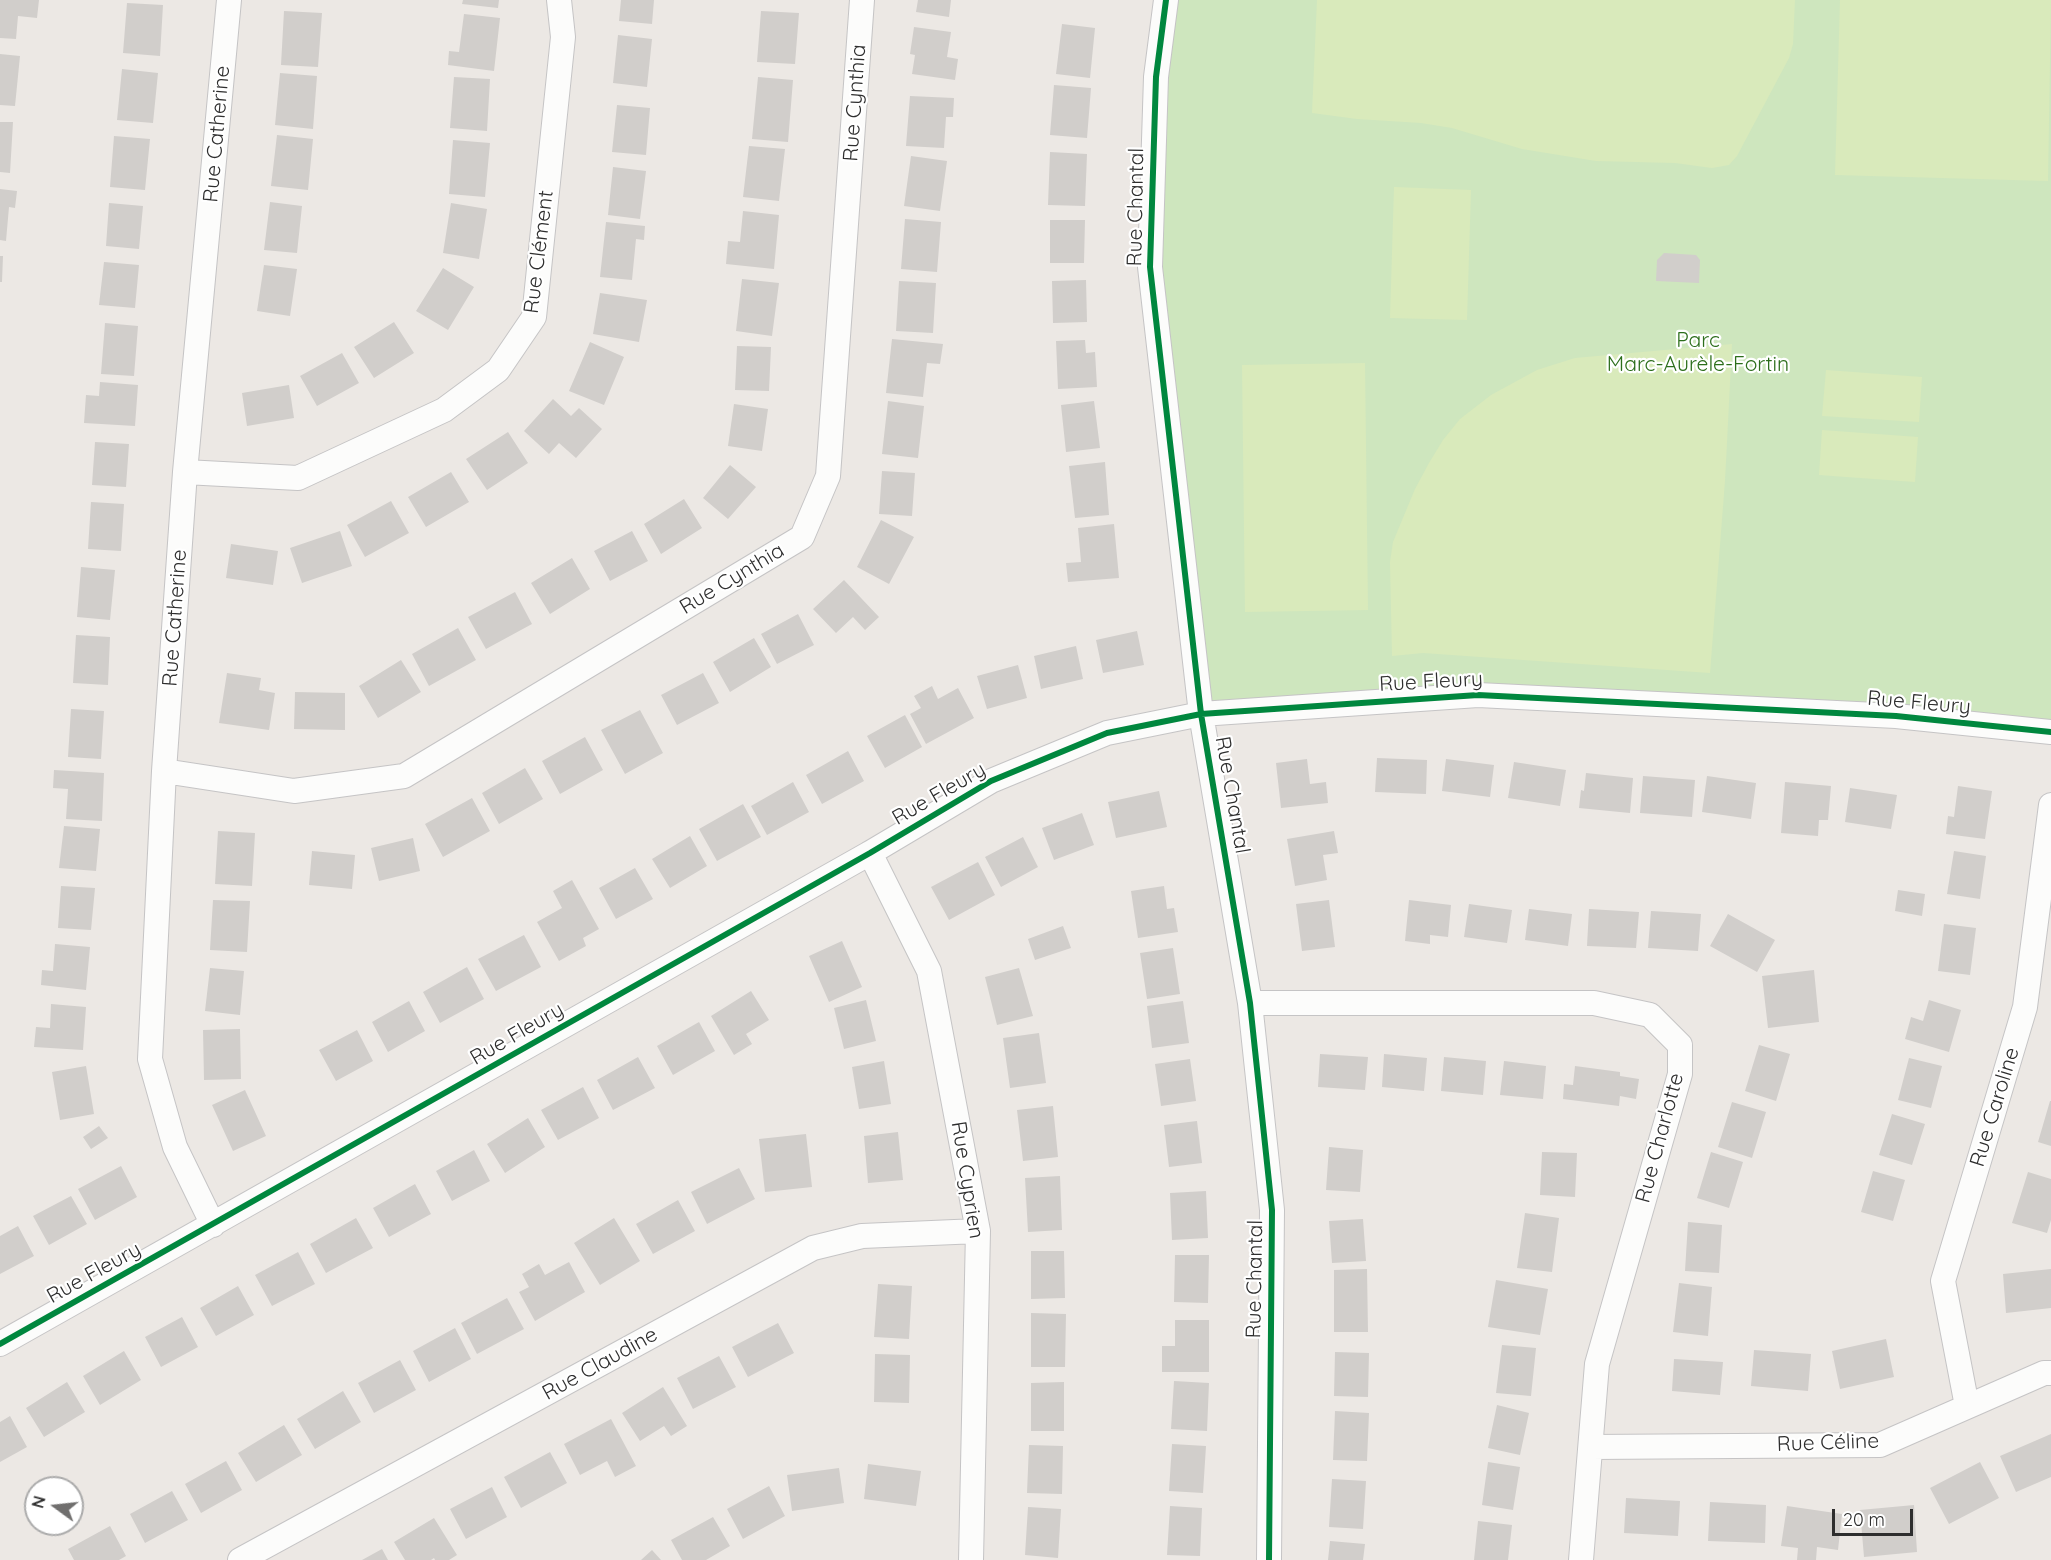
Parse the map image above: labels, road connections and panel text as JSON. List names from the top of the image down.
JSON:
{
  "streets": {
    "street": [
      "Rue Cynthia",
      "Rue Catherine",
      "Rue Chantal",
      "Rue Clément",
      "Rue Fleury",
      "Rue Caroline",
      "Rue Charlotte",
      "Rue Cyprien",
      "Rue Claudine",
      "Rue Céline"
    ]
  },
  "crossings": [
    ["Rue Cynthia", "Rue Catherine"],
    ["Rue Catherine", "Rue Clément"],
    ["Rue Catherine", "Rue Fleury"],
    ["Rue Chantal", "Rue Fleury"],
    ["Rue Chantal", "Rue Charlotte"],
    ["Rue Fleury", "Rue Cyprien"],
    ["Rue Caroline", "Rue Céline"],
    ["Rue Charlotte", "Rue Céline"],
    ["Rue Cyprien", "Rue Claudine"]
  ],
  "parks": ["Parc Marc-Aurèle-Fortin"],
  "scale_bar": "20 m",
  "north": "left"
}
